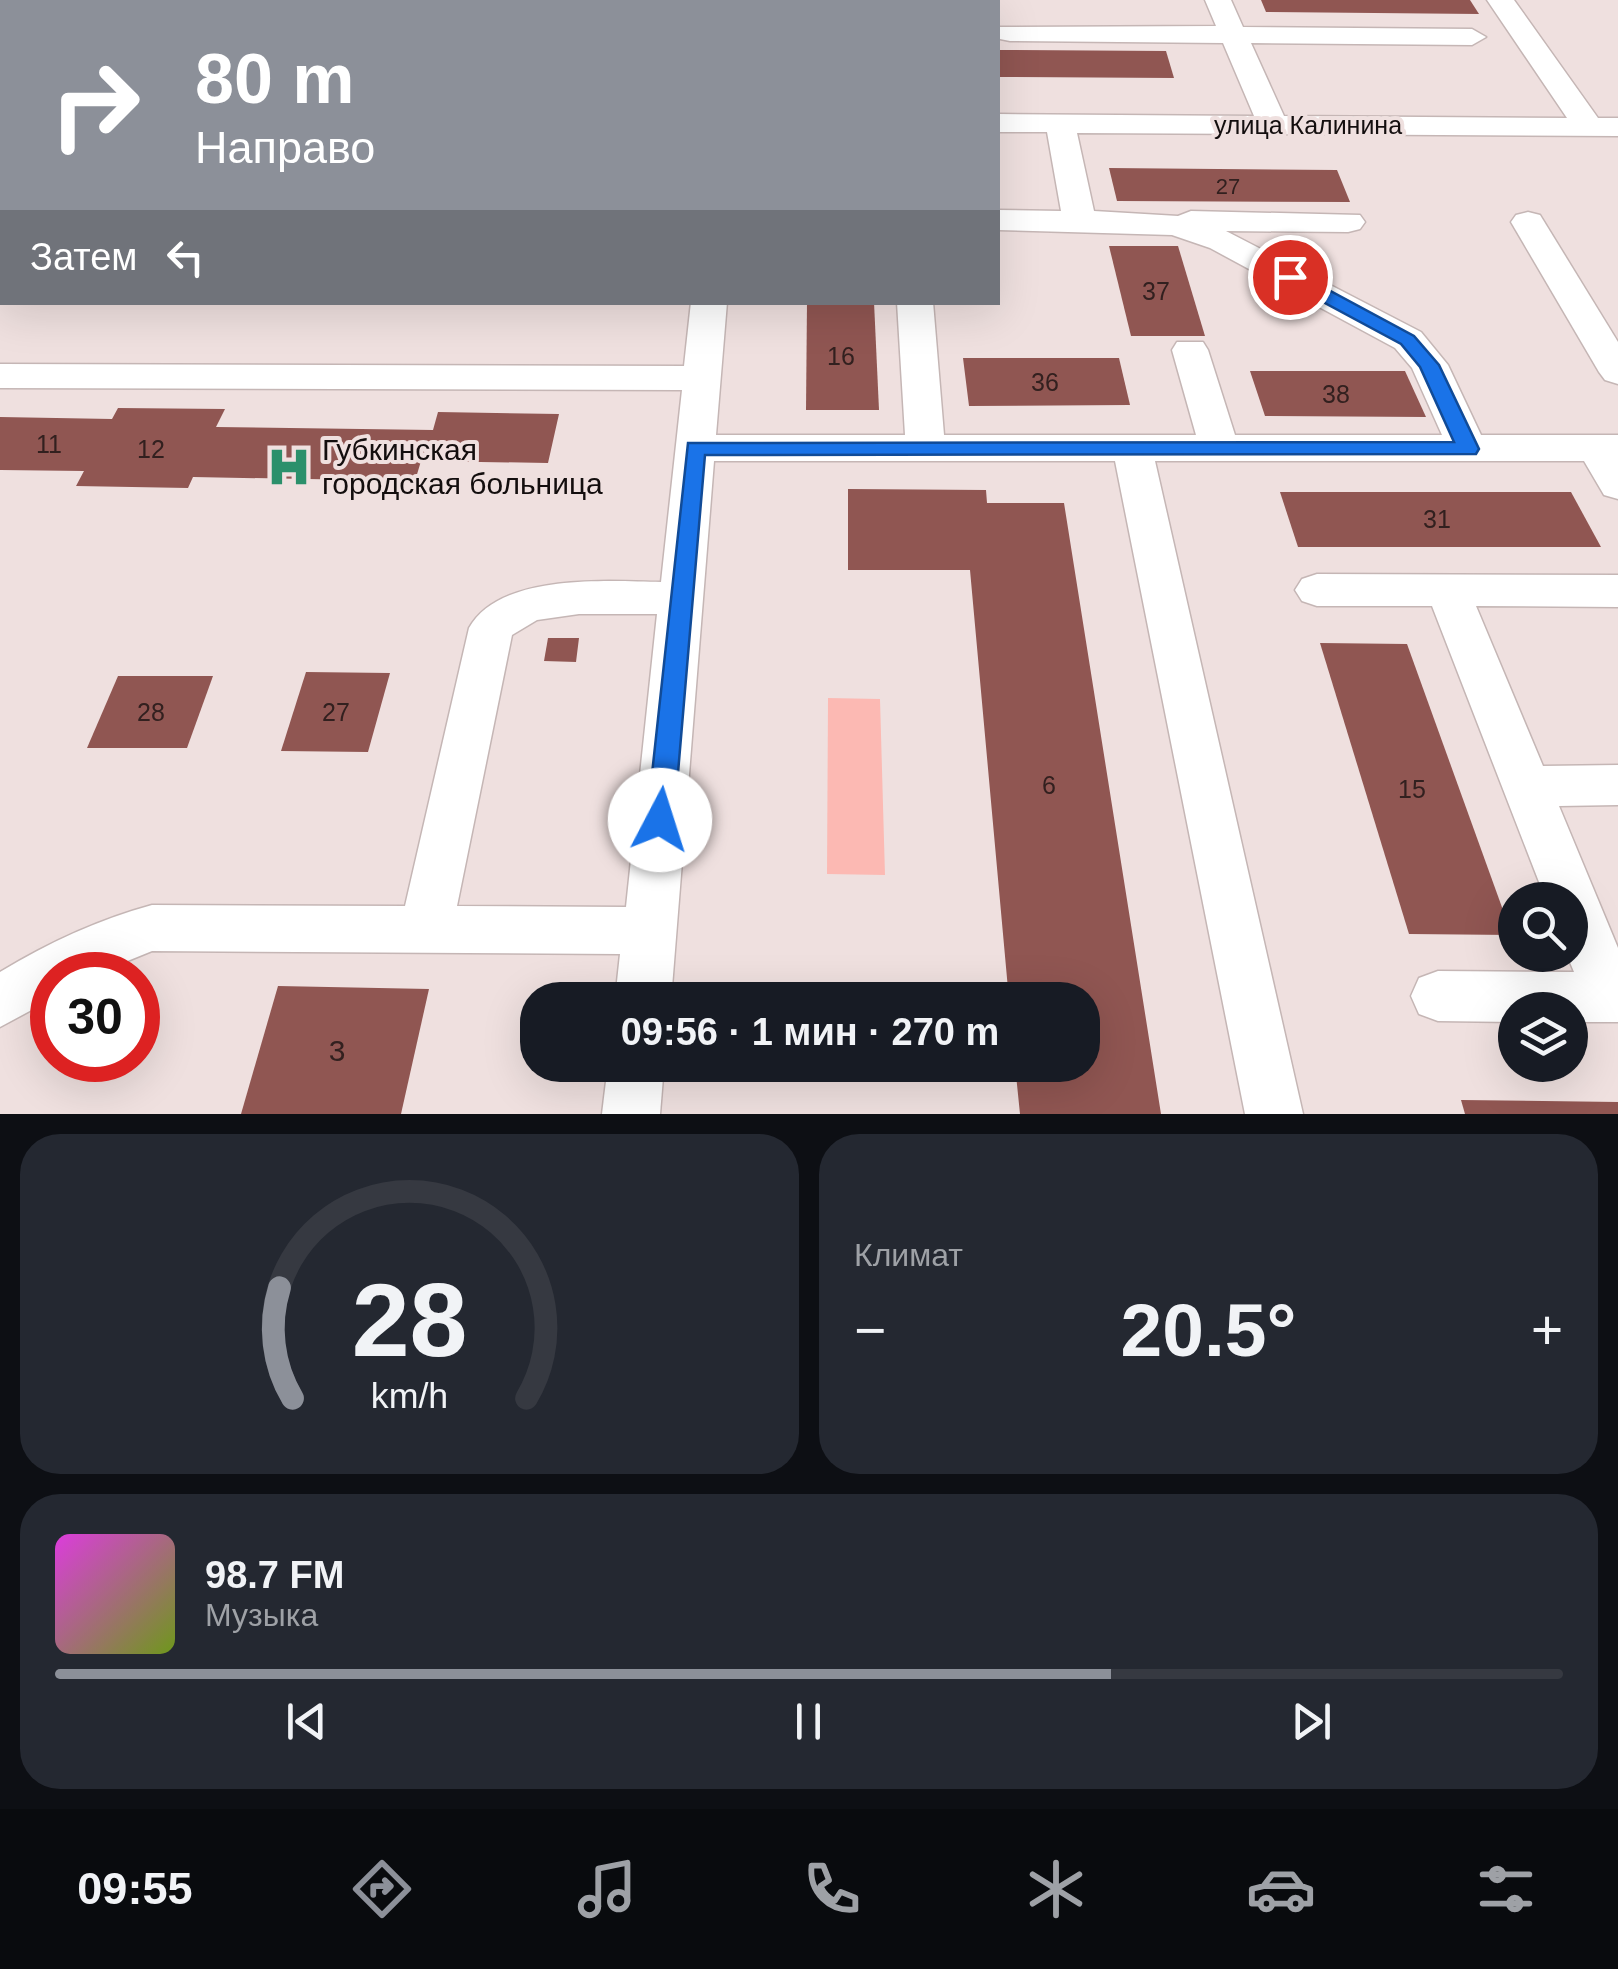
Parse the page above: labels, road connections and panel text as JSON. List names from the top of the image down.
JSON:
{
  "streets": {
    "street": ["улица Калинина"]
  },
  "places": {
    "hospital": ["Губкинская городская больница"]
  },
  "house_numbers": [
    "27",
    "37",
    "16",
    "36",
    "38",
    "11",
    "12",
    "31",
    "28",
    "27",
    "6",
    "15",
    "3"
  ],
  "page": {
    "turn": ["80 m", "Направо"],
    "then": "Затем",
    "limit": "30",
    "trip": "09:56 · 1 мин · 270 m",
    "tile": "Климат",
    "heat": ["−", "20.5°", "+"],
    "song": ["98.7 FM", "Музыка"],
    "tabs": "09:55",
    "gauge": ["28", "km/h"]
  }
}
